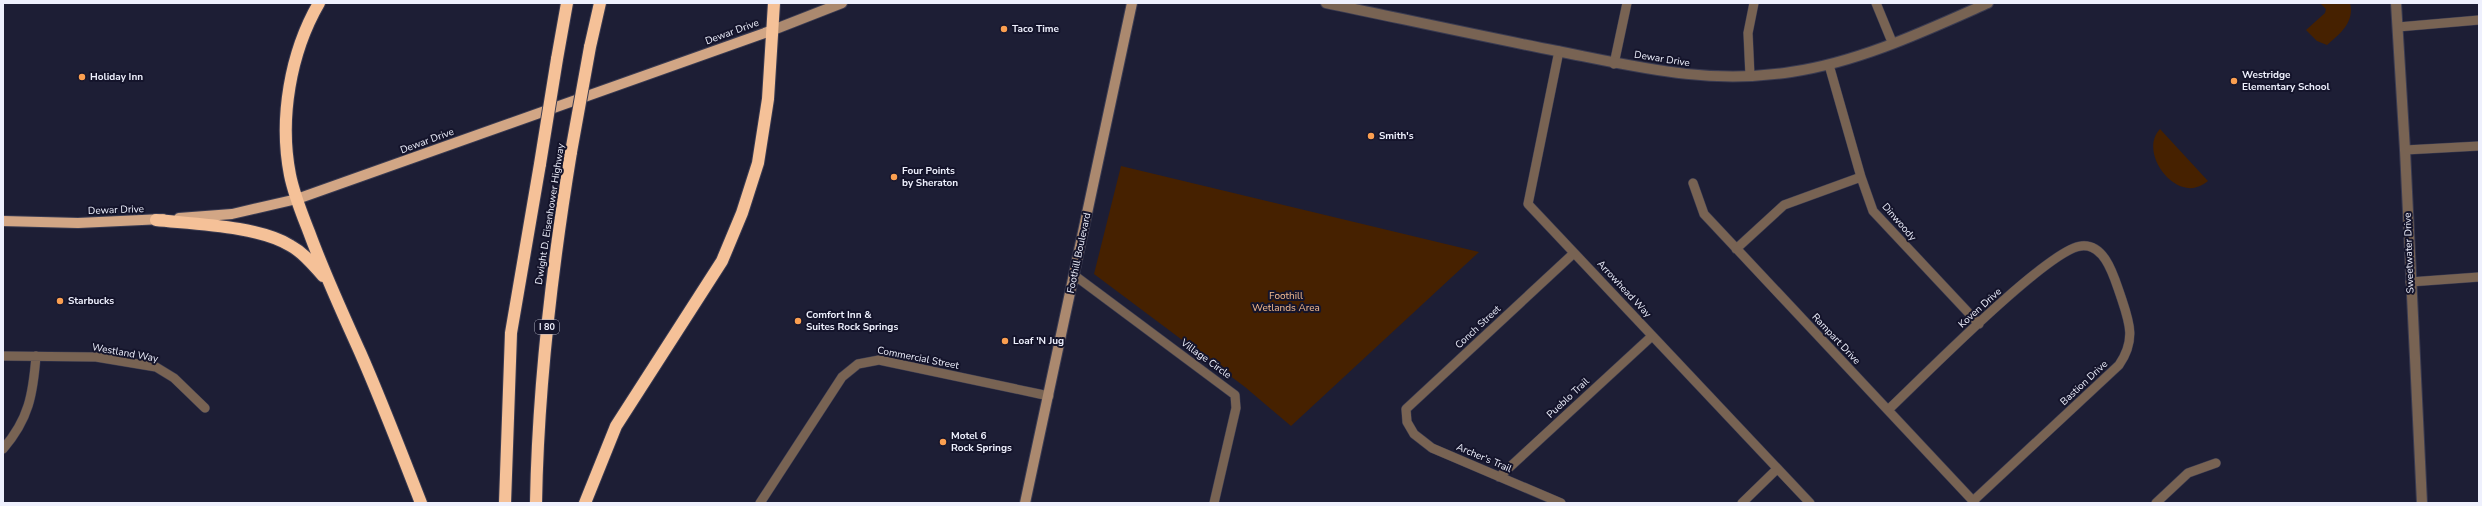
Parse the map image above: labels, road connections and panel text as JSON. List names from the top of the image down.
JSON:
{
  "streets": {
    "highway": ["Dwight D. Eisenhower Highway", "I 80"],
    "main road": ["Dewar Drive", "Foothill Boulevard"],
    "street": [
      "Dinwoody",
      "Sweetwater Drive",
      "Arrowhead Way",
      "Koven Drive",
      "Conch Street",
      "Rampart Drive",
      "Westland Way",
      "Commercial Street",
      "Village Circle",
      "Bastion Drive",
      "Pueblo Trail",
      "Archer's Trail"
    ]
  },
  "crossings": [
    ["Dewar Drive", "Dinwoody"],
    ["Dewar Drive", "Arrowhead Way"],
    ["Dinwoody", "Koven Drive"],
    ["Foothill Boulevard", "Commercial Street"],
    ["Foothill Boulevard", "Village Circle"],
    ["Arrowhead Way", "Conch Street"],
    ["Arrowhead Way", "Pueblo Trail"],
    ["Koven Drive", "Rampart Drive"],
    ["Koven Drive", "Bastion Drive"],
    ["Conch Street", "Archer's Trail"],
    ["Rampart Drive", "Bastion Drive"],
    ["Pueblo Trail", "Archer's Trail"]
  ],
  "parks": ["Foothill Wetlands Area"],
  "places": [
    "Taco Time",
    "Holiday Inn",
    "Westridge Elementary School",
    "Smith's",
    "Four Points by Sheraton",
    "Starbucks",
    "Comfort Inn & Suites Rock Springs",
    "Loaf 'N Jug",
    "Motel 6 Rock Springs"
  ]
}
